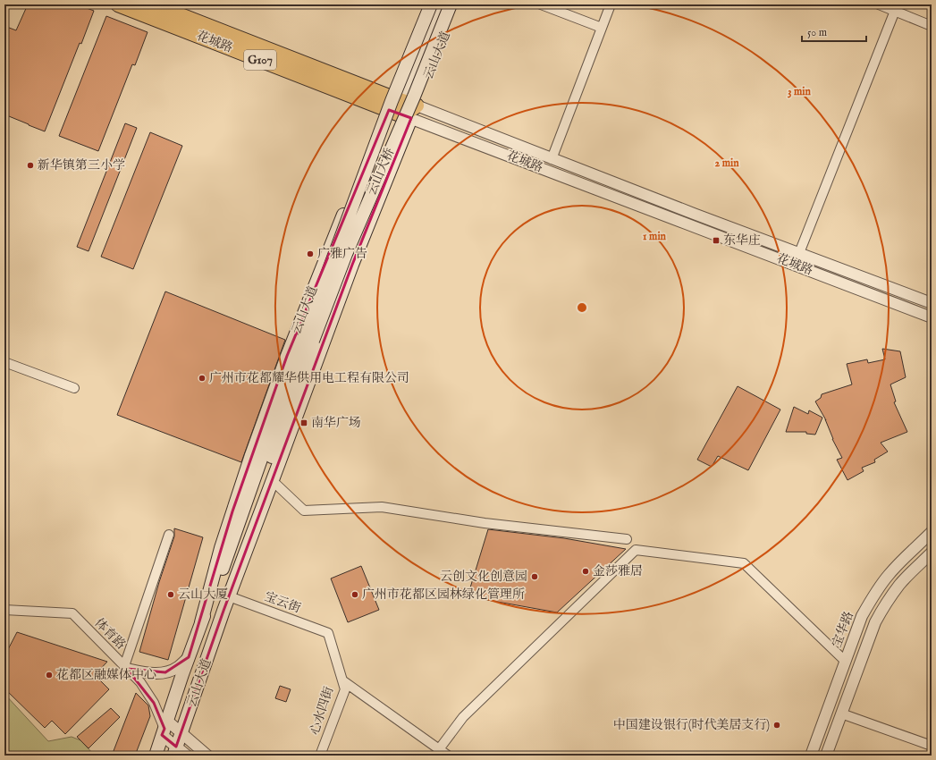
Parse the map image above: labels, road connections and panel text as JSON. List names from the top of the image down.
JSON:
{
  "streets": {
    "highway": ["花城路", "云山大道", "G107"],
    "main road": ["云山大桥"],
    "street": [
      "宝云街",
      "宝华路",
      "体育路",
      "心水四街"
    ]
  },
  "crossings": [
    ["花城路", "云山大道"],
    ["云山大道", "云山大桥"],
    ["云山大道", "宝云街"],
    ["云山大道", "体育路"],
    ["宝云街", "心水四街"]
  ],
  "places": {
    "other": [
      "新华镇第三小学",
      "广雅广告",
      "广州市花都耀华供用电工程有限公司",
      "金莎雅居",
      "云创文化创意园",
      "云山大厦",
      "广州市花都区园林绿化管理所",
      "花都区融媒体中心",
      "中国建设银行(时代美居支行)"
    ],
    "transit": ["东华庄", "南华广场"]
  },
  "scale_bar": "50 m",
  "rings": ["3 min", "2 min", "1 min"]
}
